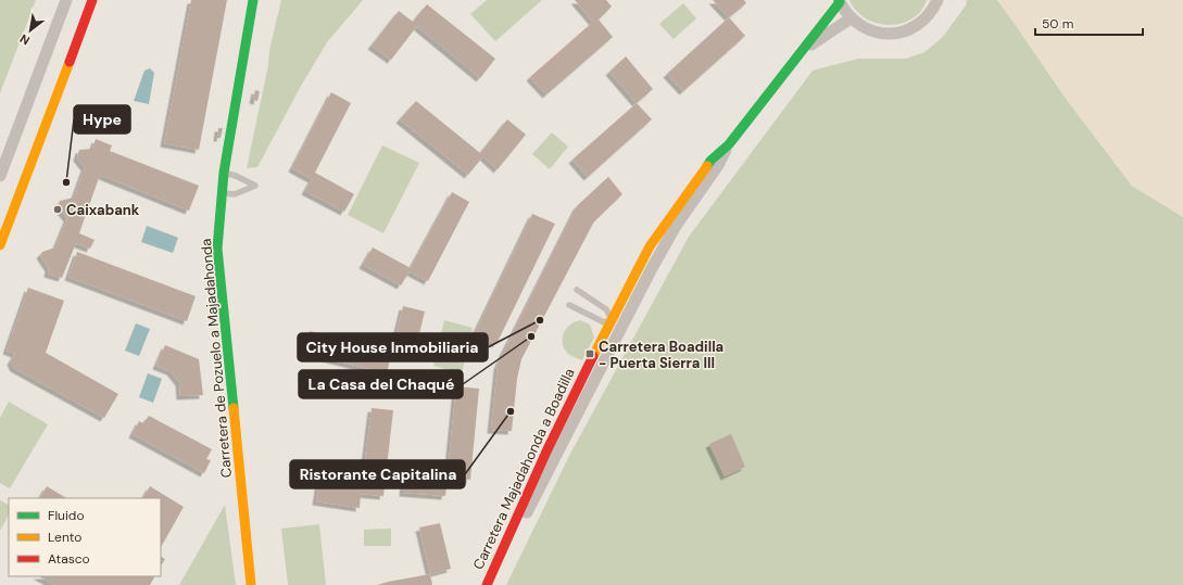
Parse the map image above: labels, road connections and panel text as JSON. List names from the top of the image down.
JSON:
{
  "streets": {
    "street": ["Carretera de Pozuelo a Majadahonda", "Carretera Majadahonda a Boadilla"]
  },
  "places": {
    "other": [
      "Hype",
      "Caixabank",
      "City House Inmobiliaria",
      "La Casa del Chaqué",
      "Ristorante Capitalina"
    ],
    "transit": ["Carretera Boadilla - Puerta Sierra III"]
  },
  "legend": ["Fluido", "Lento", "Atasco"],
  "scale_bar": "50 m",
  "north": "bottom left"
}
